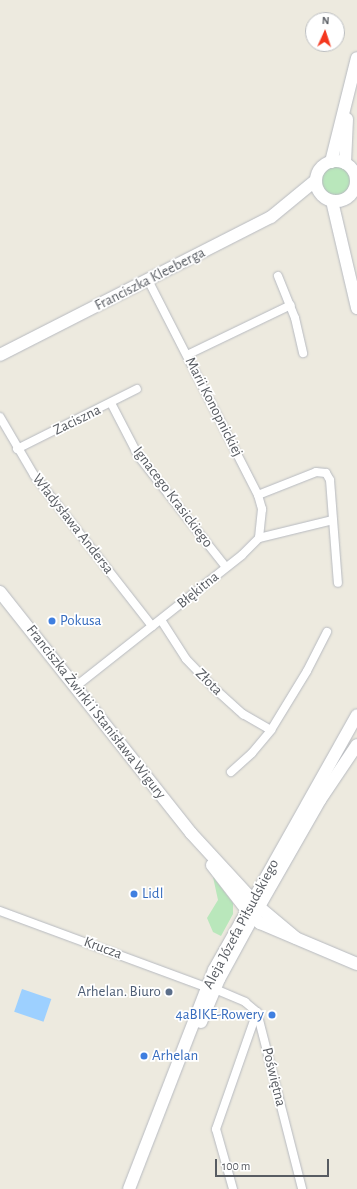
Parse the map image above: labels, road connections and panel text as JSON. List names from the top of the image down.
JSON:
{
  "streets": {
    "main road": ["Franciszka Kleeberga", "Franciszka Żwirki i Stanisława Wigury", "Aleja Józefa Piłsudskiego"],
    "street": [
      "Marii Konopnickiej",
      "Zaciszna",
      "Ignacego Krasickiego",
      "Władysława Andersa",
      "Błękitna",
      "Złota",
      "Krucza",
      "Poświętna"
    ]
  },
  "crossings": [
    ["Franciszka Kleeberga", "Marii Konopnickiej"],
    ["Marii Konopnickiej", "Błękitna"],
    ["Zaciszna", "Ignacego Krasickiego"],
    ["Zaciszna", "Władysława Andersa"],
    ["Ignacego Krasickiego", "Błękitna"],
    ["Władysława Andersa", "Błękitna"],
    ["Błękitna", "Złota"],
    ["Błękitna", "Franciszka Żwirki i Stanisława Wigury"],
    ["Franciszka Żwirki i Stanisława Wigury", "Aleja Józefa Piłsudskiego"],
    ["Aleja Józefa Piłsudskiego", "Krucza"]
  ],
  "places": [
    "Pokusa",
    "Lidl",
    "Arhelan. Biuro",
    "4aBIKE-Rowery",
    "Arhelan"
  ],
  "scale_bar": "100 m",
  "north": "top"
}
